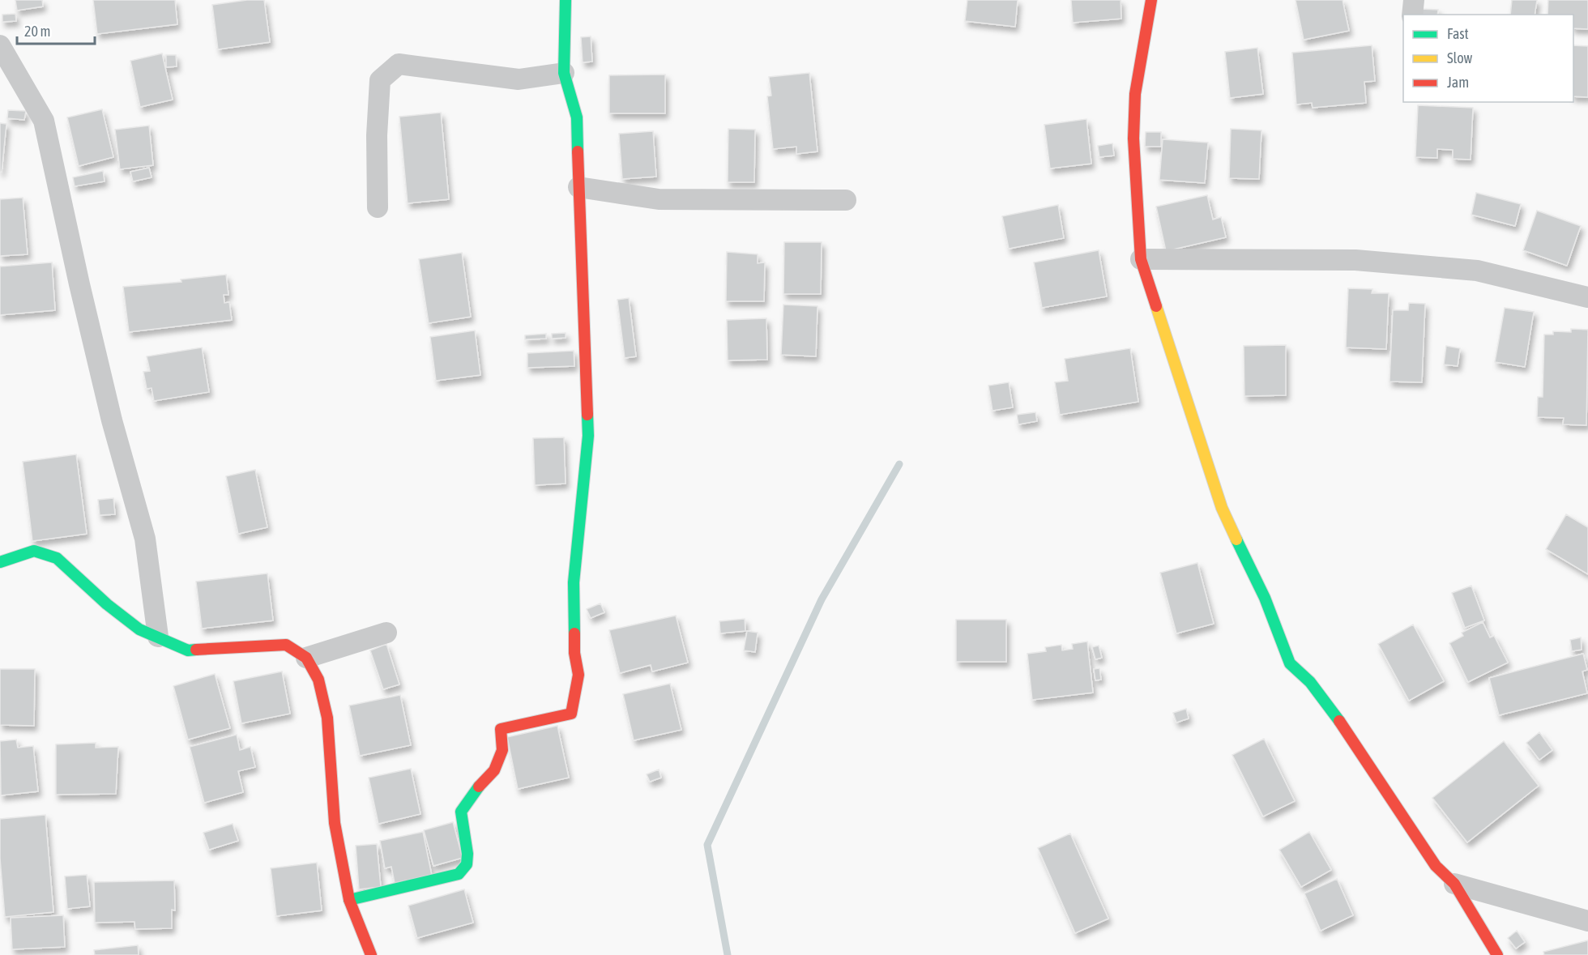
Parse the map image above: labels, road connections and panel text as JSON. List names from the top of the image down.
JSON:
{
  "legend": ["Fast", "Slow", "Jam"],
  "scale_bar": "20 m"
}
